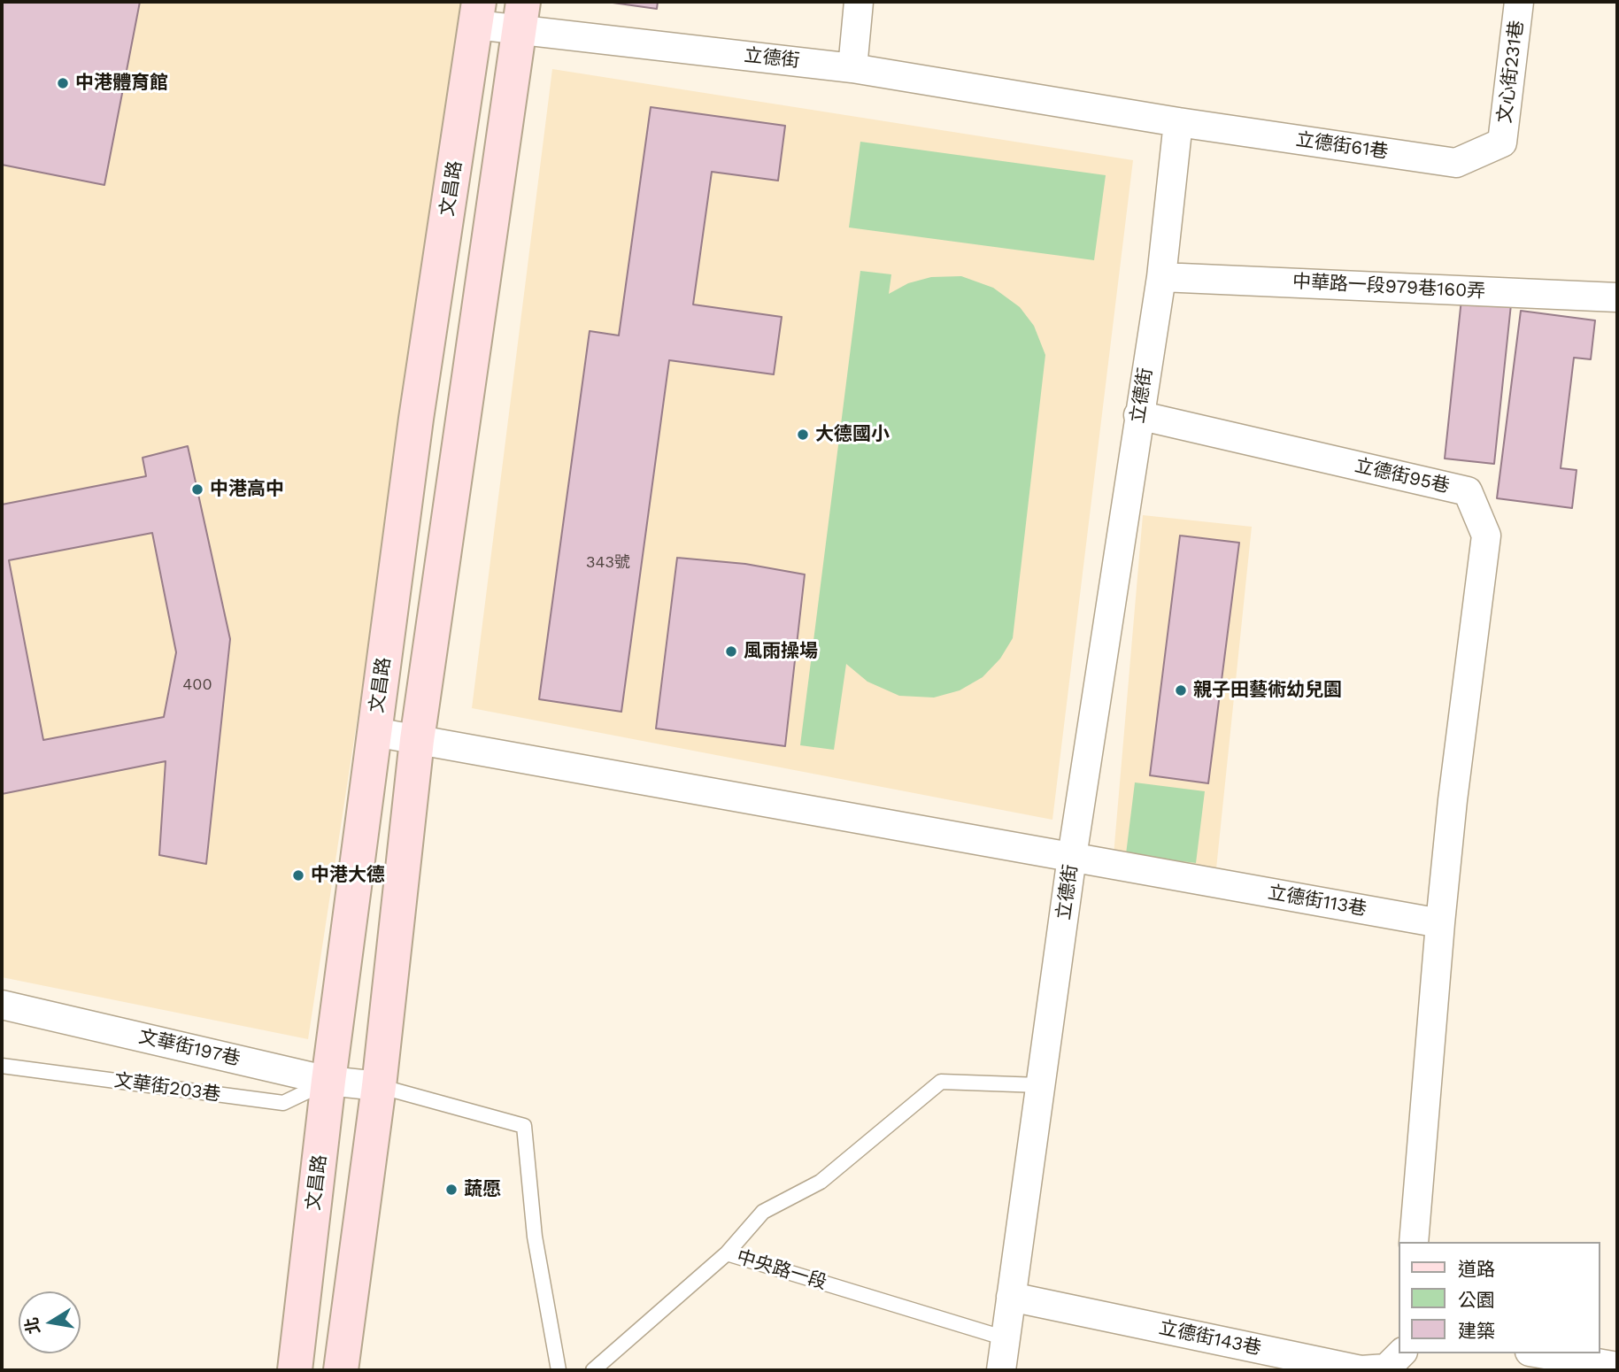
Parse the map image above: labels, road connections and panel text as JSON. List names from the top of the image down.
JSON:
{
  "streets": {
    "street": [
      "立德街",
      "文心街231巷",
      "立德街61巷",
      "文昌路",
      "中華路一段979巷160弄",
      "立德街95巷",
      "立德街113巷",
      "文華街197巷",
      "立德街143巷"
    ],
    "lane": ["文華街203巷", "中央路一段"]
  },
  "crossings": [
    ["立德街", "立德街61巷"],
    ["立德街", "文昌路"],
    ["立德街", "中華路一段979巷160弄"],
    ["立德街", "立德街95巷"],
    ["立德街", "立德街113巷"],
    ["立德街", "中央路一段"],
    ["立德街", "立德街143巷"],
    ["文心街231巷", "立德街61巷"],
    ["文昌路", "立德街113巷"],
    ["文昌路", "文華街197巷"],
    ["文昌路", "文華街203巷"],
    ["立德街95巷", "立德街113巷"],
    ["文華街197巷", "文華街203巷"]
  ],
  "places": [
    "中港體育館",
    "大德國小",
    "中港高中",
    "風雨操場",
    "親子田藝術幼兒園",
    "中港大德",
    "蔬愿"
  ],
  "house_numbers": ["343號", "400"],
  "legend": ["道路", "公園", "建築"],
  "north": "left"
}
